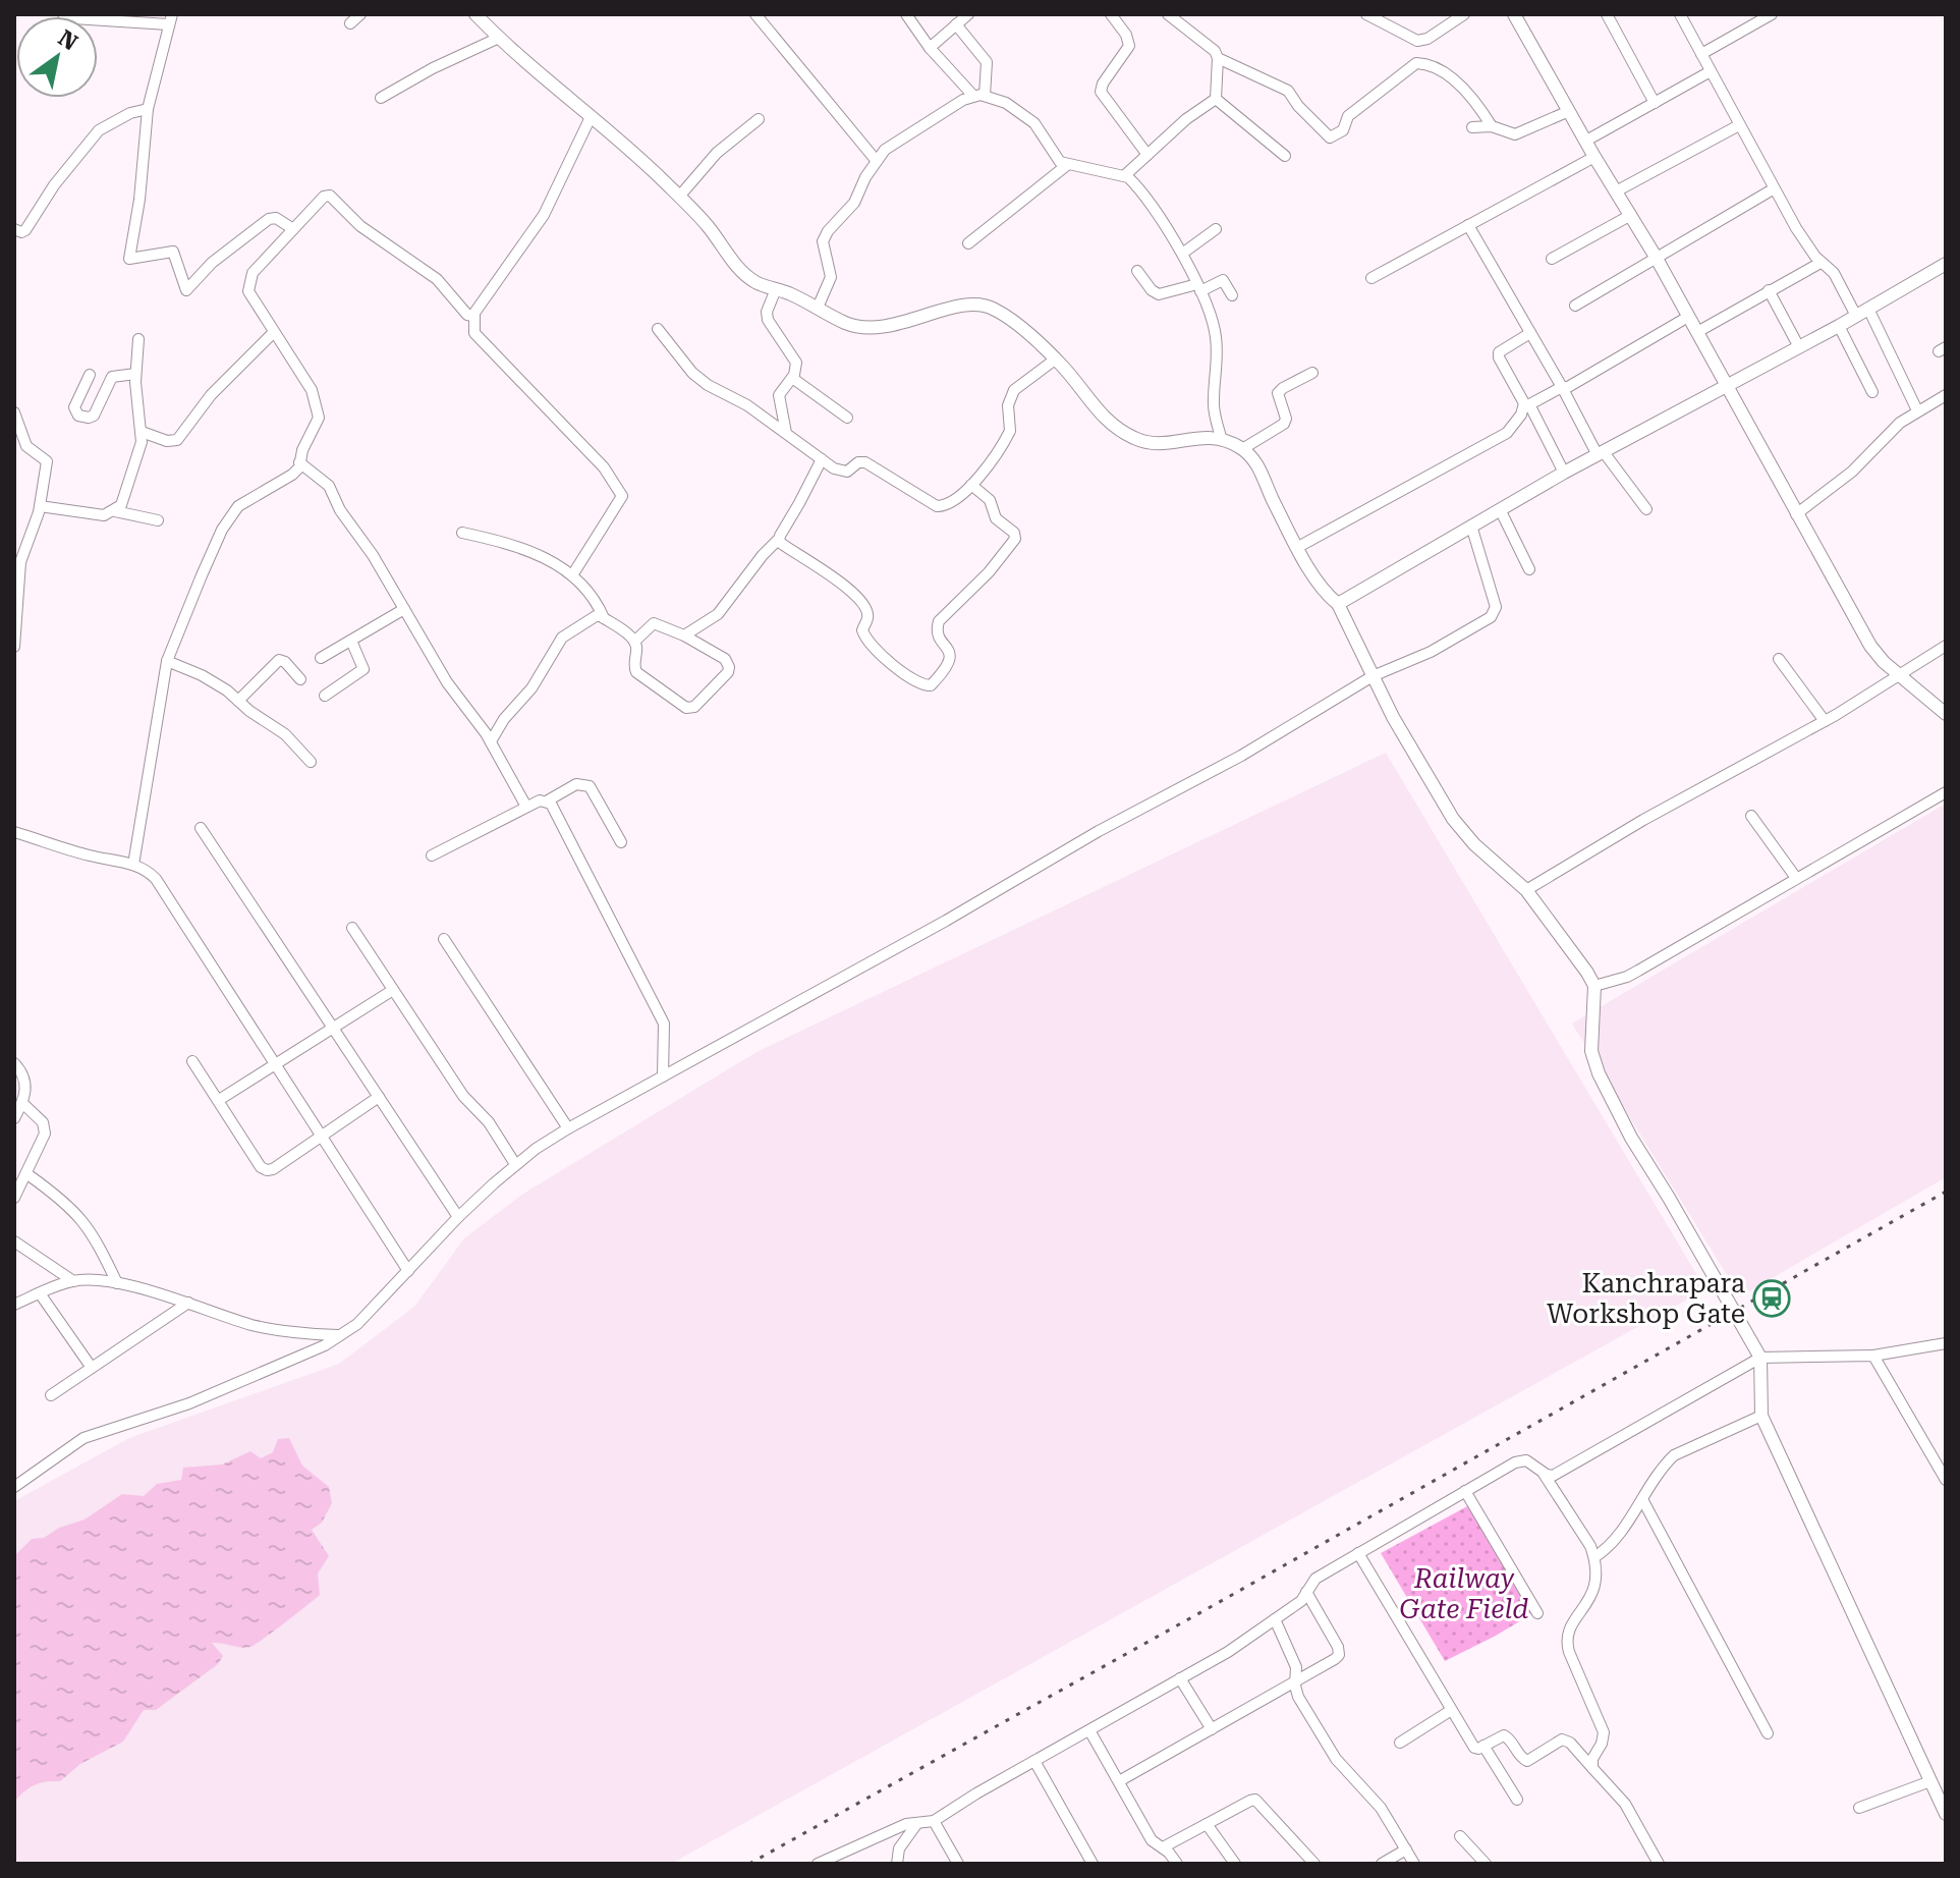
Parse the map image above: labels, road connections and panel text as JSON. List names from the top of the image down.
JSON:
{
  "parks": ["Railway Gate Field"],
  "places": {
    "station": ["Kanchrapara Workshop Gate"]
  },
  "north": "top right"
}
